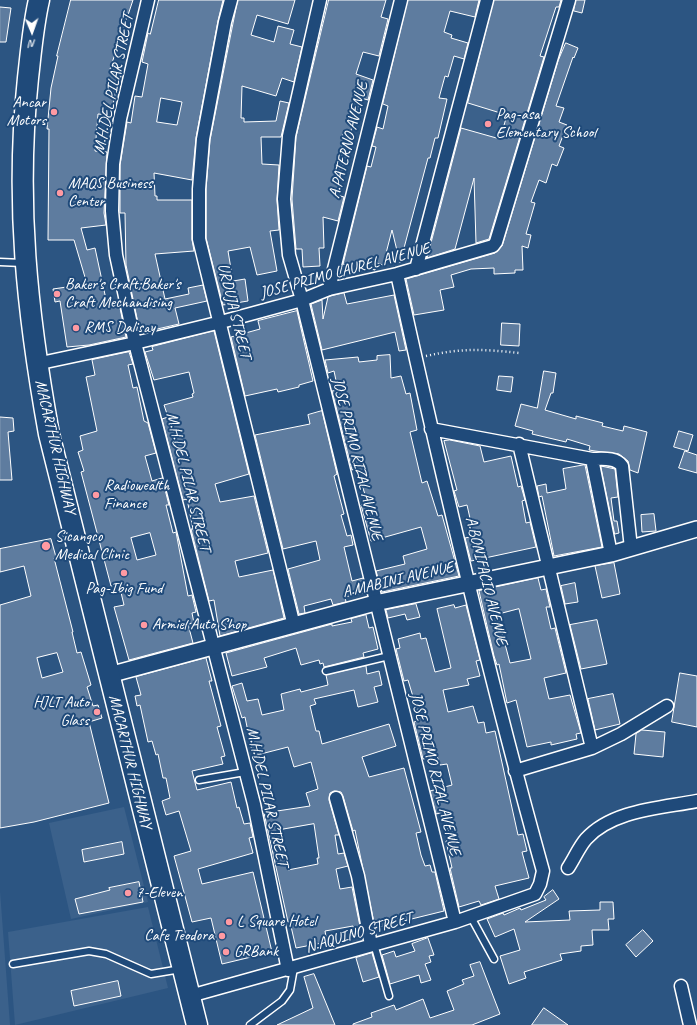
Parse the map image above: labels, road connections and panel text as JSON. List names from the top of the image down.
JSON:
{
  "streets": {
    "highway": ["MACARTHUR HIGHWAY"],
    "street": [
      "M.H.DEL PILAR STREET",
      "A.PATERNO AVENUE",
      "JOSE PRIMO LAUREL AVENUE",
      "URDUJA STREET",
      "JOSE PRIMO RIZAL AVENUE",
      "A.MABINI AVENUE",
      "A.BONIFACIO AVENUE",
      "N.AQUINO STREET"
    ]
  },
  "crossings": [
    ["M.H.DEL PILAR STREET", "JOSE PRIMO LAUREL AVENUE"],
    ["M.H.DEL PILAR STREET", "A.MABINI AVENUE"],
    ["M.H.DEL PILAR STREET", "N.AQUINO STREET"],
    ["A.PATERNO AVENUE", "JOSE PRIMO LAUREL AVENUE"],
    ["JOSE PRIMO LAUREL AVENUE", "URDUJA STREET"],
    ["JOSE PRIMO LAUREL AVENUE", "MACARTHUR HIGHWAY"],
    ["JOSE PRIMO LAUREL AVENUE", "JOSE PRIMO RIZAL AVENUE"],
    ["JOSE PRIMO LAUREL AVENUE", "A.BONIFACIO AVENUE"],
    ["URDUJA STREET", "A.MABINI AVENUE"],
    ["MACARTHUR HIGHWAY", "A.MABINI AVENUE"],
    ["MACARTHUR HIGHWAY", "N.AQUINO STREET"],
    ["JOSE PRIMO RIZAL AVENUE", "A.MABINI AVENUE"],
    ["JOSE PRIMO RIZAL AVENUE", "N.AQUINO STREET"],
    ["A.MABINI AVENUE", "A.BONIFACIO AVENUE"],
    ["A.BONIFACIO AVENUE", "N.AQUINO STREET"]
  ],
  "places": [
    "Ancar Motors",
    "Pag-asa Elementary School",
    "MAQS Business Center",
    "Baker's Craft;Baker's Craft Mechandising",
    "RMS Dalisay",
    "Radiowealth Finance",
    "Sicangco Medical Clinic",
    "Pag-Ibig Fund",
    "Armiel Auto Shop",
    "HJLT Auto Glass",
    "7-Eleven",
    "L Square Hotel",
    "Cafe Teodora",
    "GRBank"
  ],
  "north": "bottom"
}
